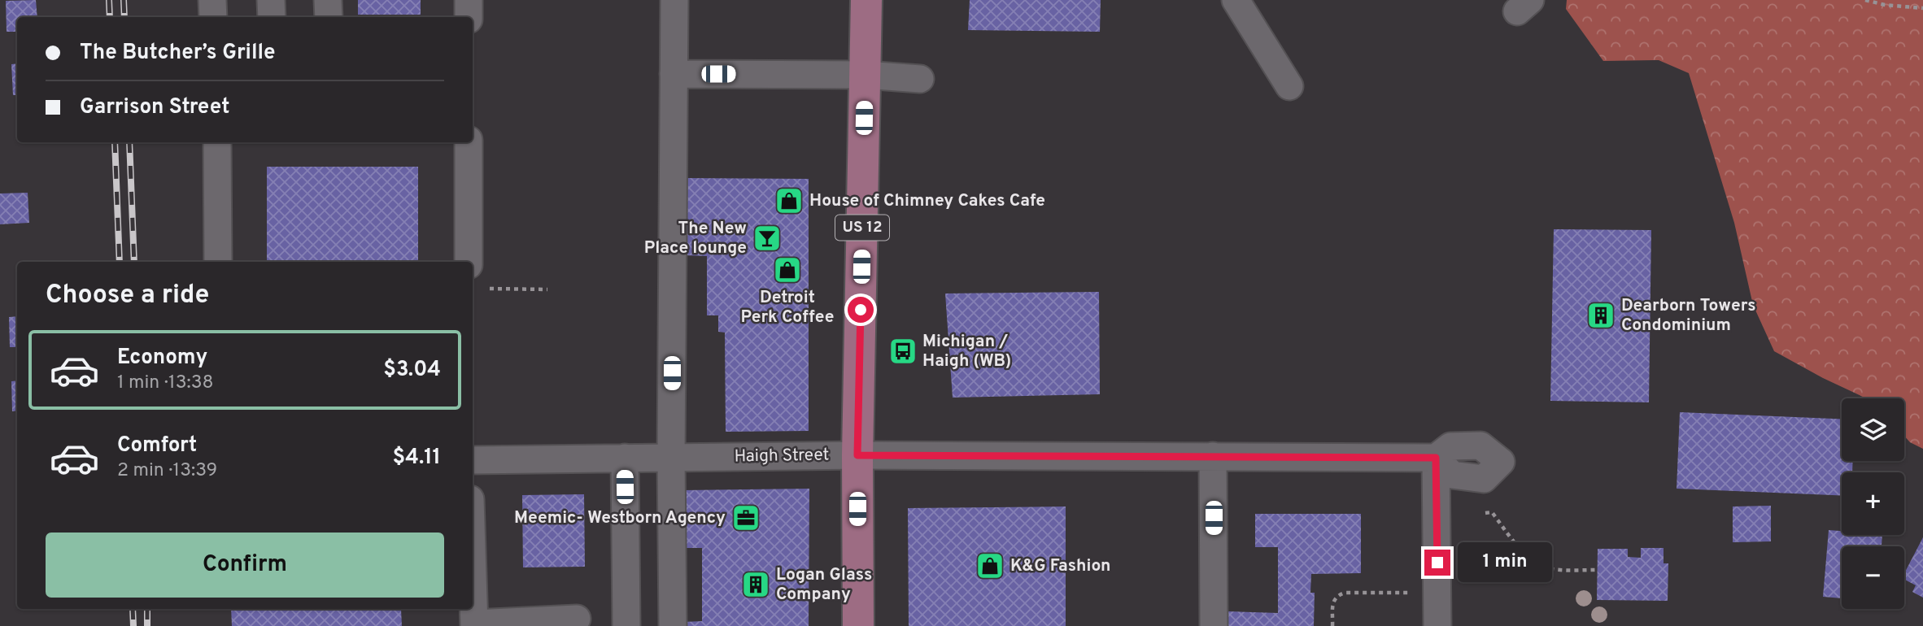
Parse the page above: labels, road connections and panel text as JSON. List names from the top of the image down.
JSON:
{
  "streets": {
    "main road": ["US 12"],
    "street": ["Haigh Street"]
  },
  "crossings": [
    ["US 12", "Haigh Street"]
  ],
  "places": {
    "shop": ["House of Chimney Cakes Cafe", "Detroit Perk Coffee", "K&G Fashion"],
    "bar": ["The New Place lounge"],
    "building": ["Dearborn Towers Condominium", "Logan Glass Company"],
    "bus stop": ["Michigan / Haigh (WB)"],
    "office": ["Meemic- Westborn Agency"]
  },
  "page": {
    "banner": ["The Butcher’s Grille", "Garrison Street"],
    "heading": "Choose a ride",
    "list": [
      {
        "name": "Economy",
        "note": "1 min · 13:38",
        "value": "$3.04"
      },
      {
        "name": "Comfort",
        "note": "2 min · 13:39",
        "value": "$4.11"
      }
    ],
    "map_buttons": ["+", "−"],
    "buttons": "Confirm",
    "bubble": "1 min"
  }
}
